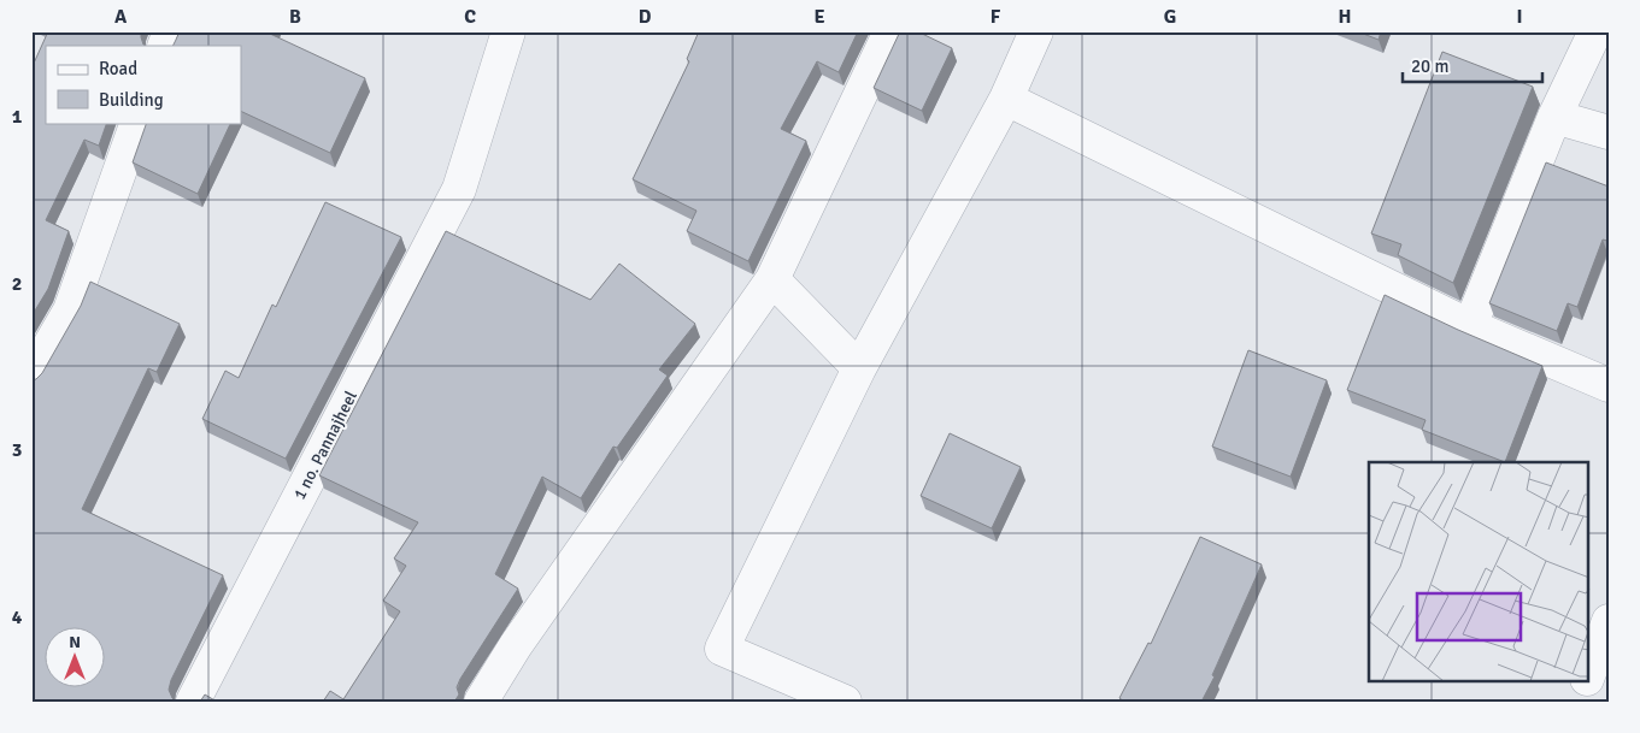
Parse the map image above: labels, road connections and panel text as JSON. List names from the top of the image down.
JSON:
{
  "streets": {
    "street": ["1 no. Pannajheel"]
  },
  "legend": ["Road", "Building"],
  "scale_bar": "20 m",
  "north": "top",
  "grid": {
    "columns": [
      "A",
      "B",
      "C",
      "D",
      "E",
      "F",
      "G",
      "H",
      "I"
    ],
    "rows": [
      "1",
      "2",
      "3",
      "4"
    ]
  }
}
